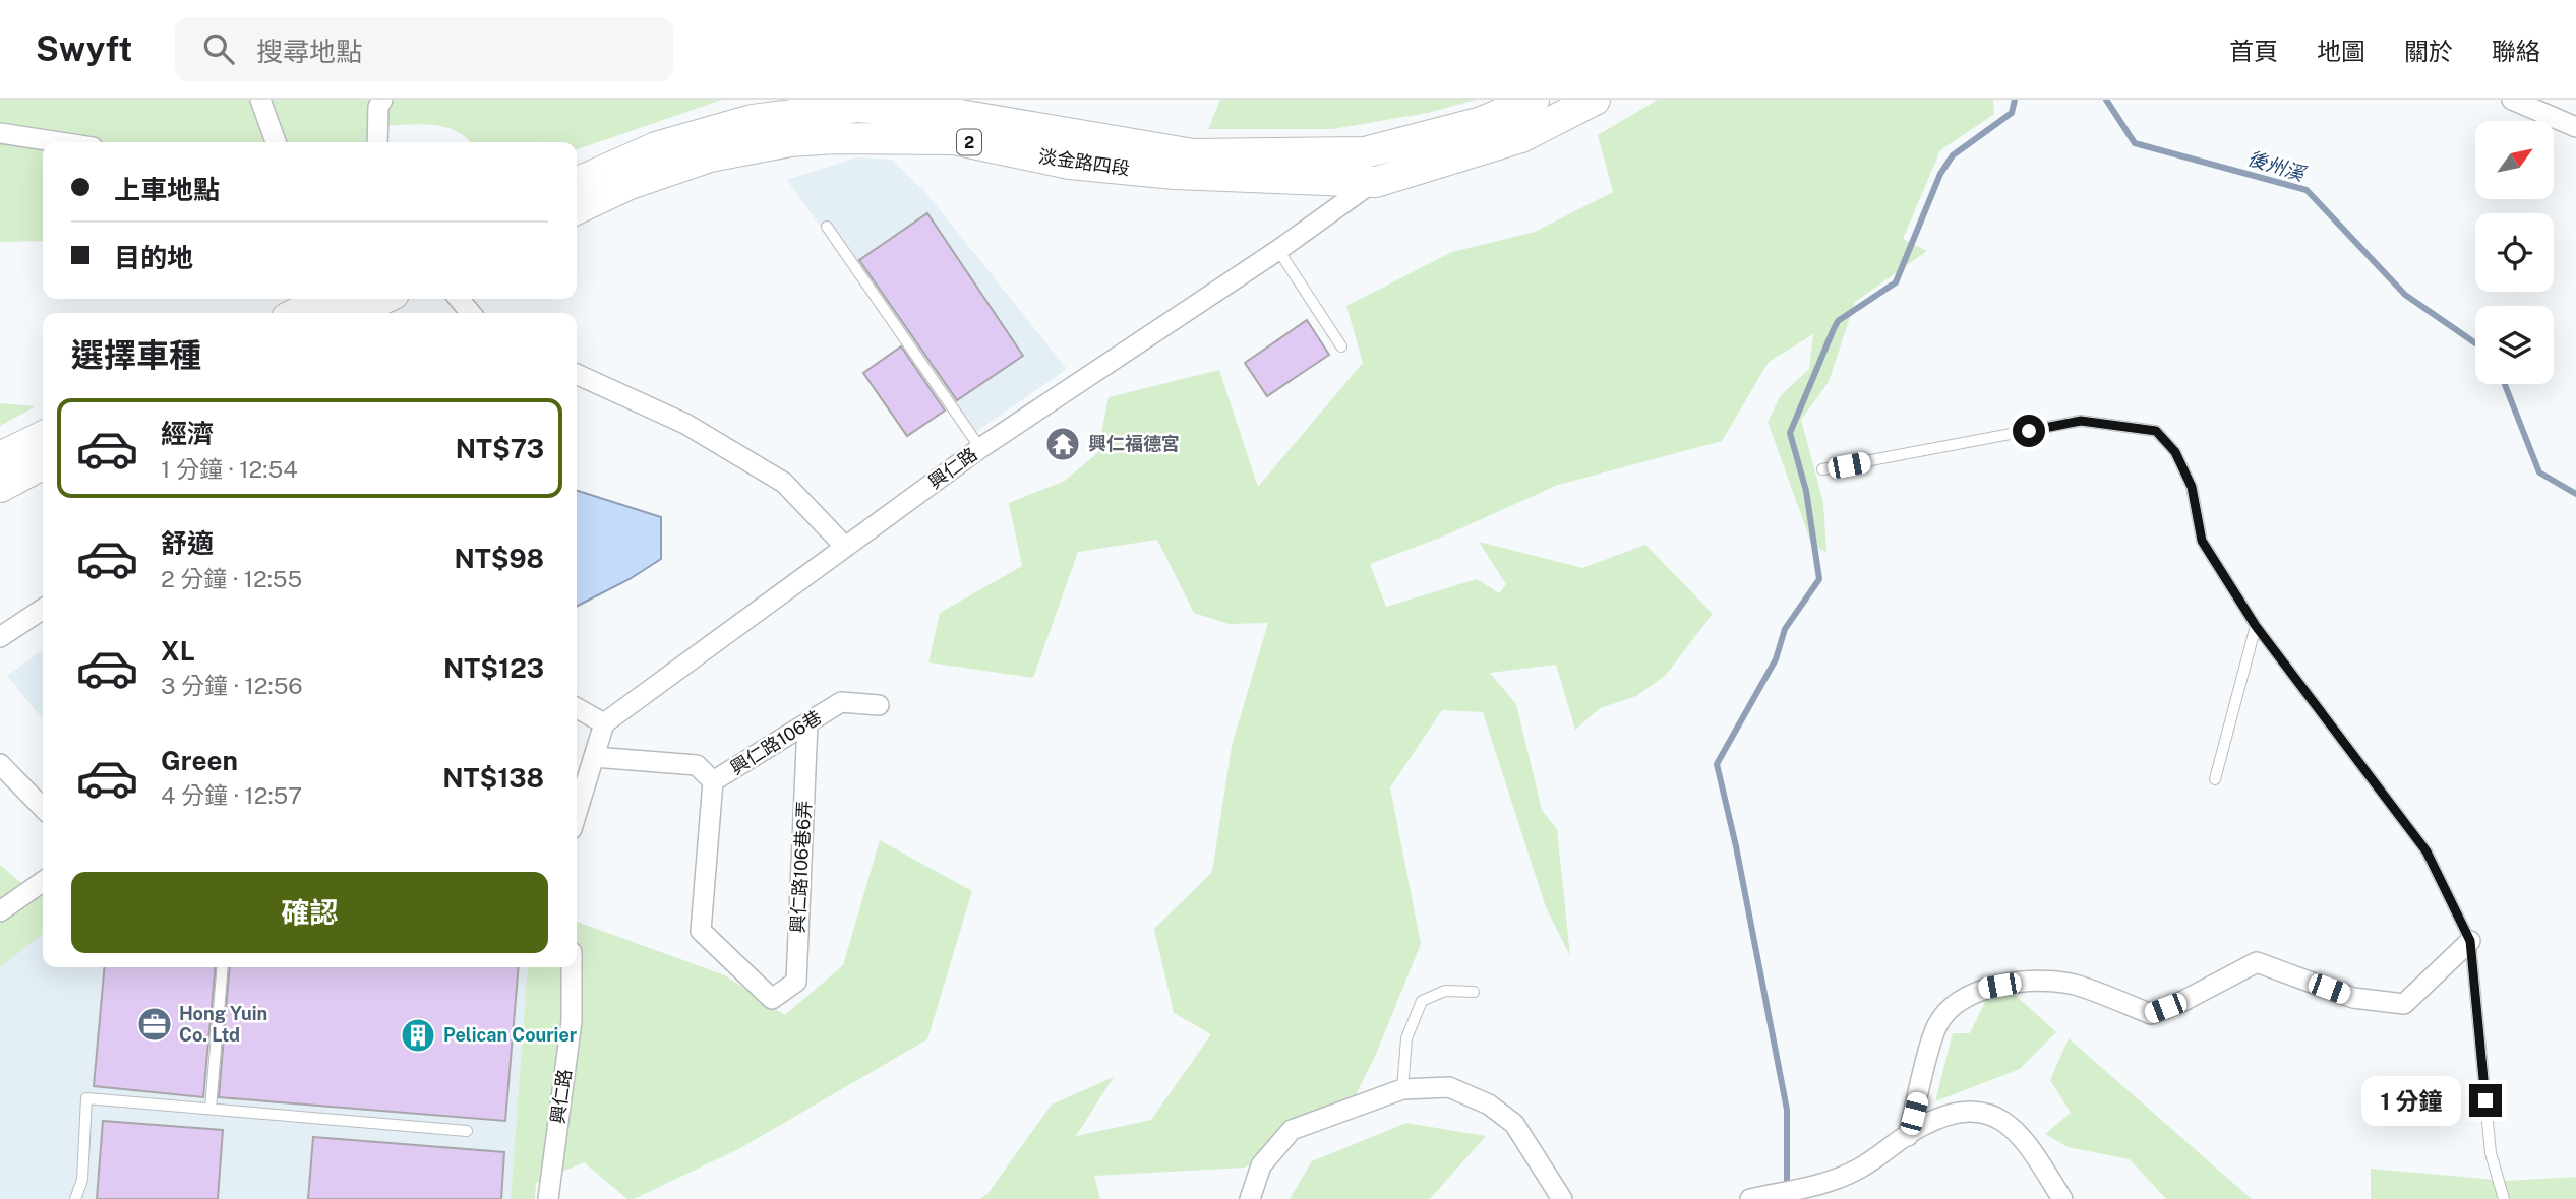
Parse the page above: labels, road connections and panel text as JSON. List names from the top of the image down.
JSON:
{
  "streets": {
    "main road": ["2", "淡金路四段"],
    "street": ["興仁路", "興仁路106巷", "興仁路106巷6弄"]
  },
  "crossings": [
    ["淡金路四段", "興仁路"],
    ["興仁路106巷", "興仁路106巷6弄"]
  ],
  "water": ["後州溪"],
  "places": {
    "temple": ["興仁福德宮"],
    "office": ["Hong Yuin Co. Ltd"],
    "building": ["Pelican Courier"]
  },
  "north": "top right",
  "page": {
    "header": "Swyft",
    "search": "搜尋地點",
    "nav": [
      "首頁",
      "地圖",
      "關於",
      "聯絡"
    ],
    "banner": ["上車地點", "目的地"],
    "heading": "選擇車種",
    "list": [
      {
        "name": "經濟",
        "note": "1 分鐘 · 12:54",
        "value": "NT$73"
      },
      {
        "name": "舒適",
        "note": "2 分鐘 · 12:55",
        "value": "NT$98"
      },
      {
        "name": "XL",
        "note": "3 分鐘 · 12:56",
        "value": "NT$123"
      },
      {
        "name": "Green",
        "note": "4 分鐘 · 12:57",
        "value": "NT$138"
      }
    ],
    "buttons": "確認",
    "bubble": "1 分鐘"
  }
}
